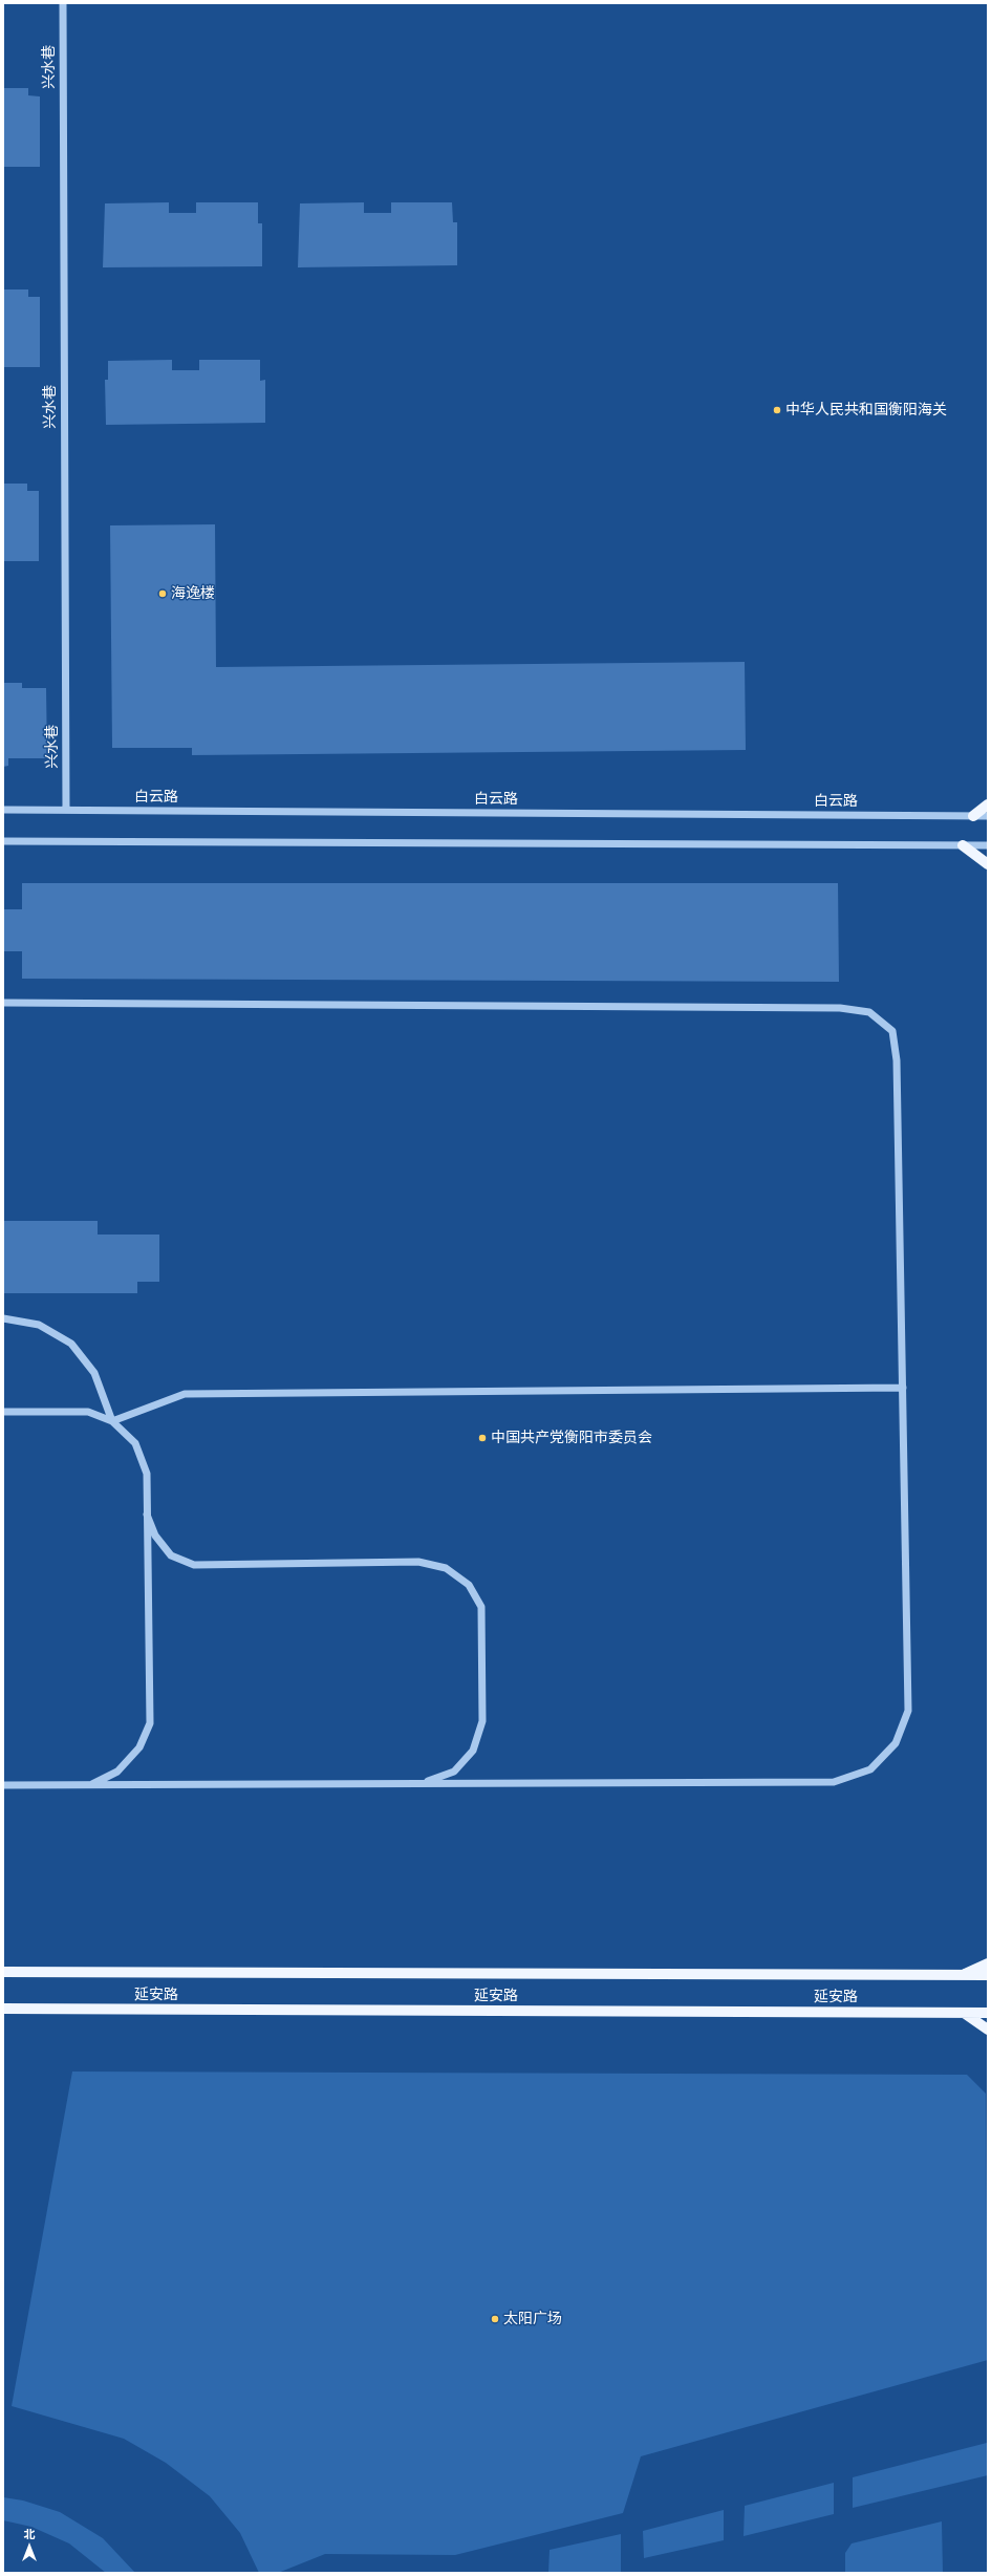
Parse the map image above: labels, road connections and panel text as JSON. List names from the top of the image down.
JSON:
{
  "streets": {
    "main road": ["延安路"],
    "street": ["兴水巷", "白云路"]
  },
  "crossings": [
    ["兴水巷", "白云路"]
  ],
  "places": [
    "中华人民共和国衡阳海关",
    "海逸楼",
    "中国共产党衡阳市委员会",
    "太阳广场"
  ],
  "north": "top"
}
